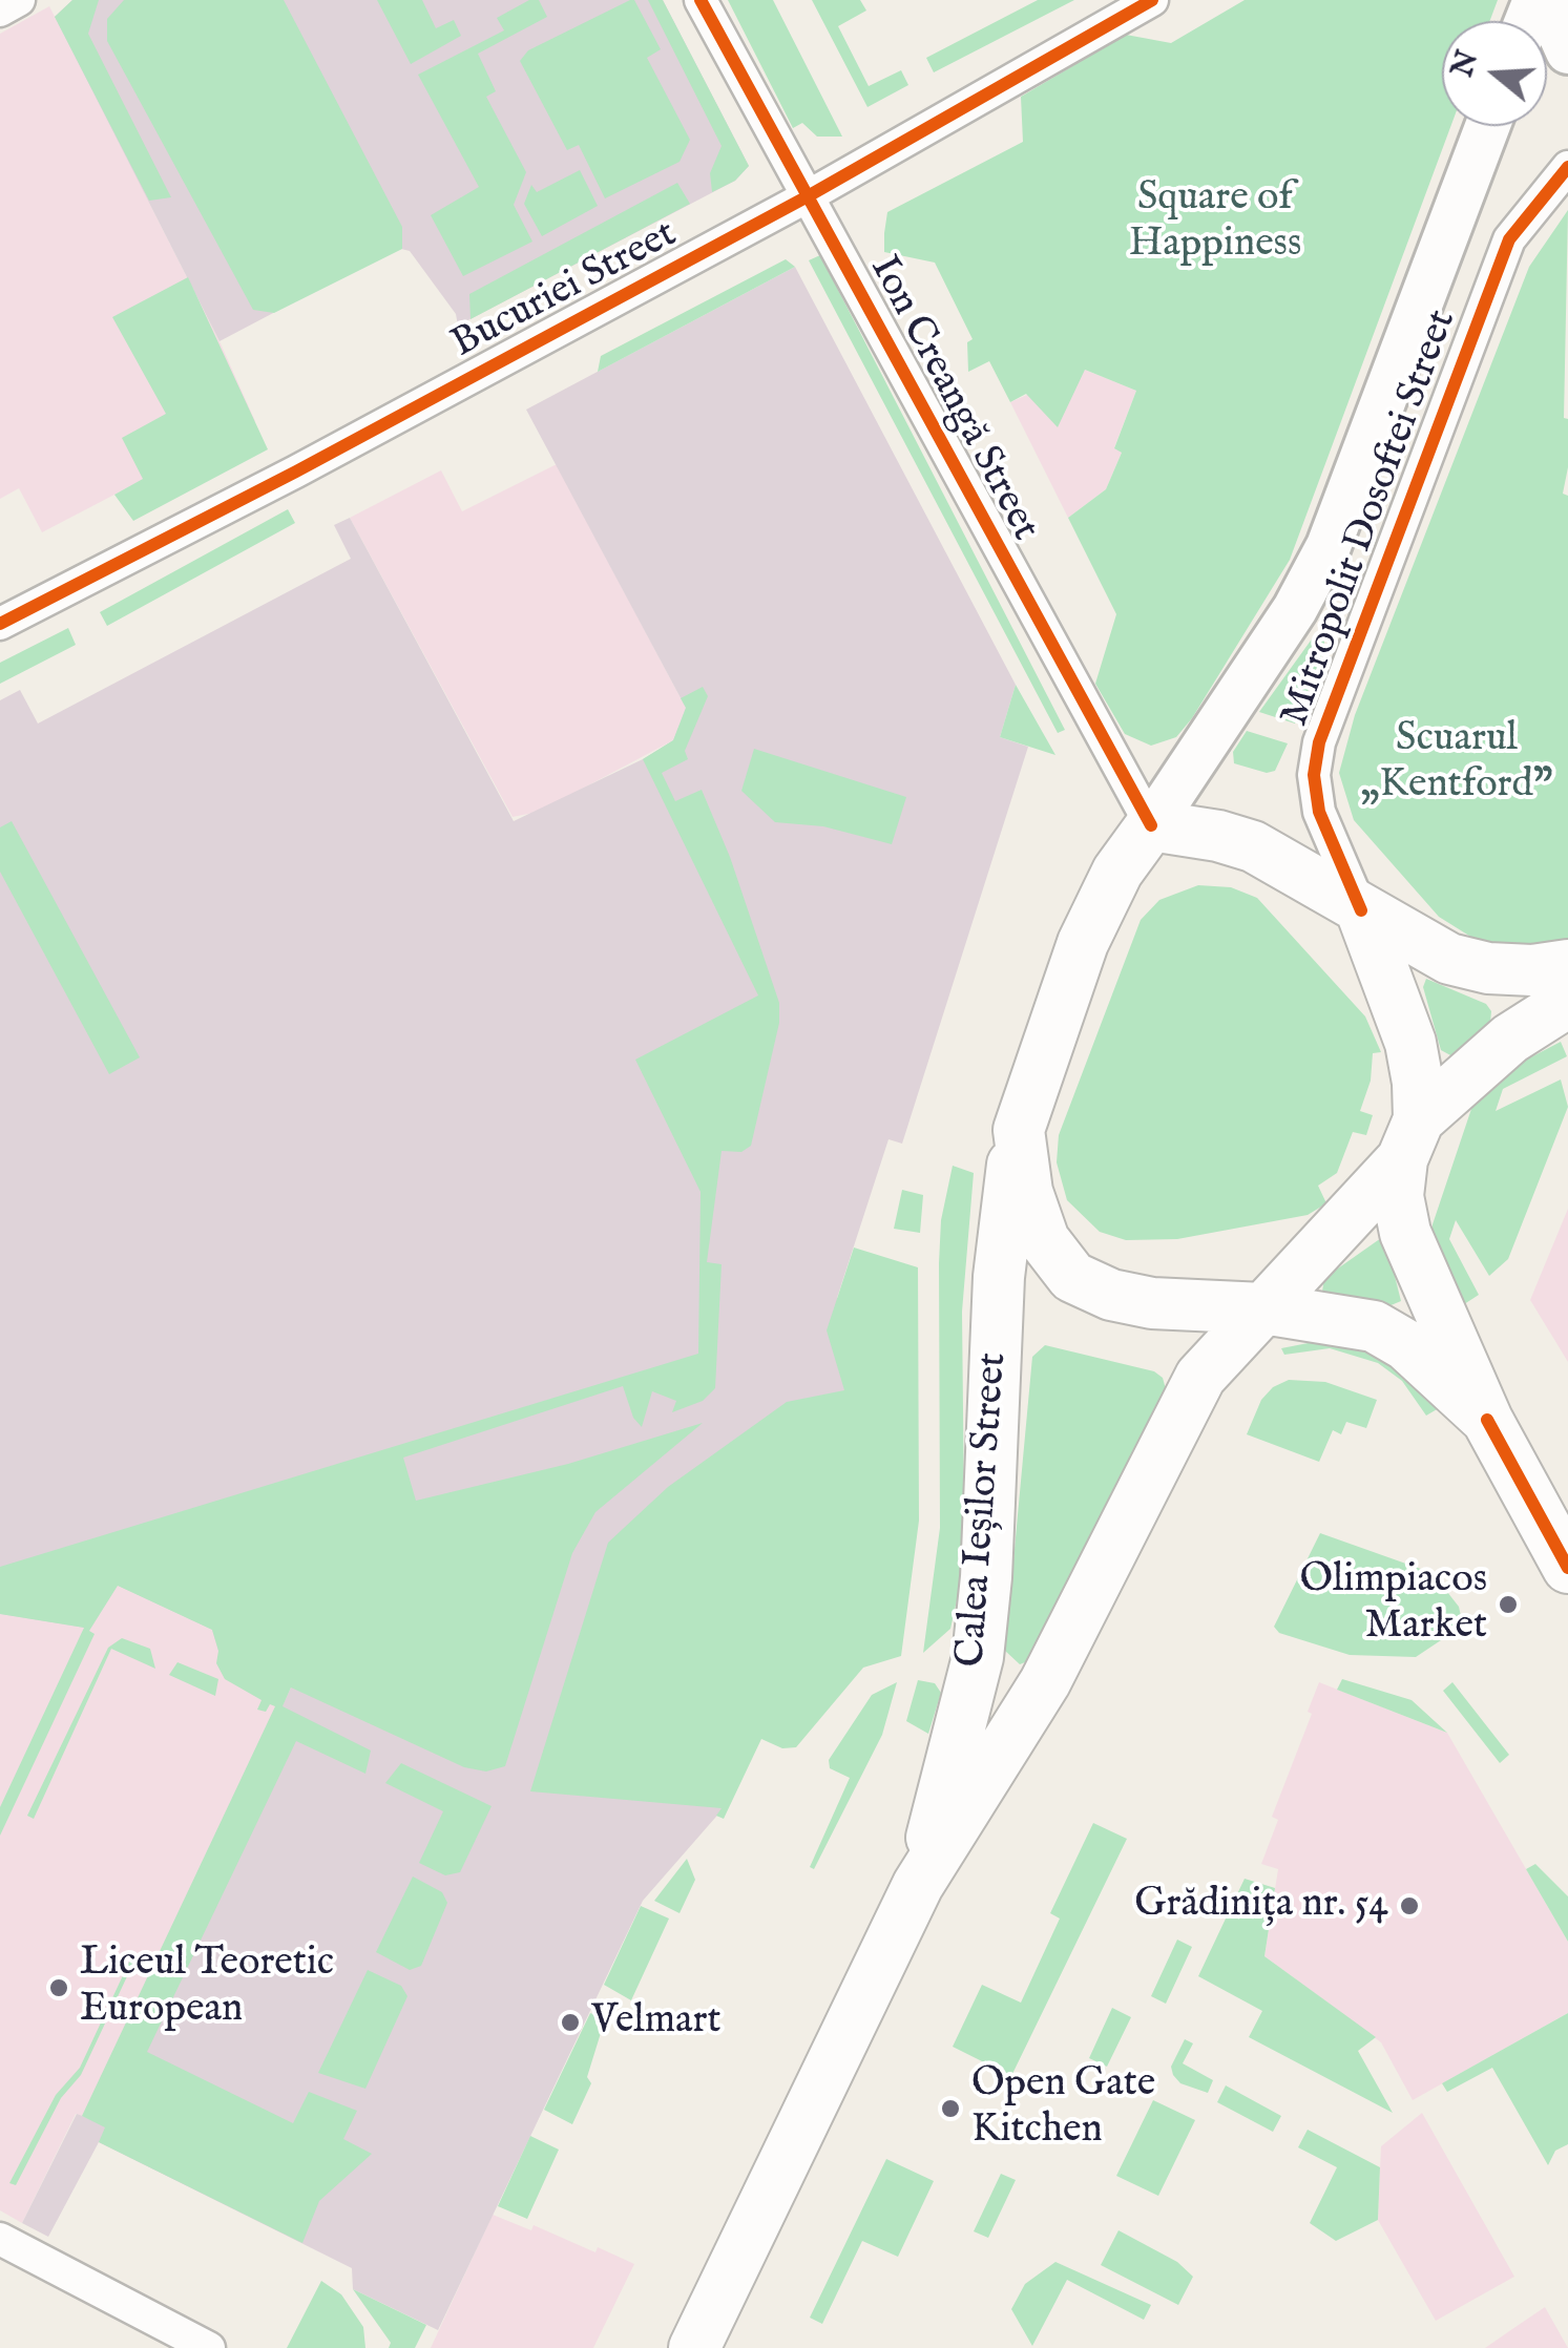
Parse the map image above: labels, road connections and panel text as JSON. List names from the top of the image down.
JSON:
{
  "streets": {
    "main road": ["Calea Ieșilor Street"],
    "street": ["Bucuriei Street", "Ion Creangă Street", "Mitropolit Dosoftei Street"]
  },
  "crossings": [
    ["Bucuriei Street", "Ion Creangă Street"],
    ["Ion Creangă Street", "Calea Ieșilor Street"]
  ],
  "parks": ["Square of Happiness", "Scuarul „Kentford”"],
  "places": [
    "Olimpiacos Market",
    "Grădinița nr. 54",
    "Liceul Teoretic European",
    "Velmart",
    "Open Gate Kitchen"
  ],
  "north": "left"
}
